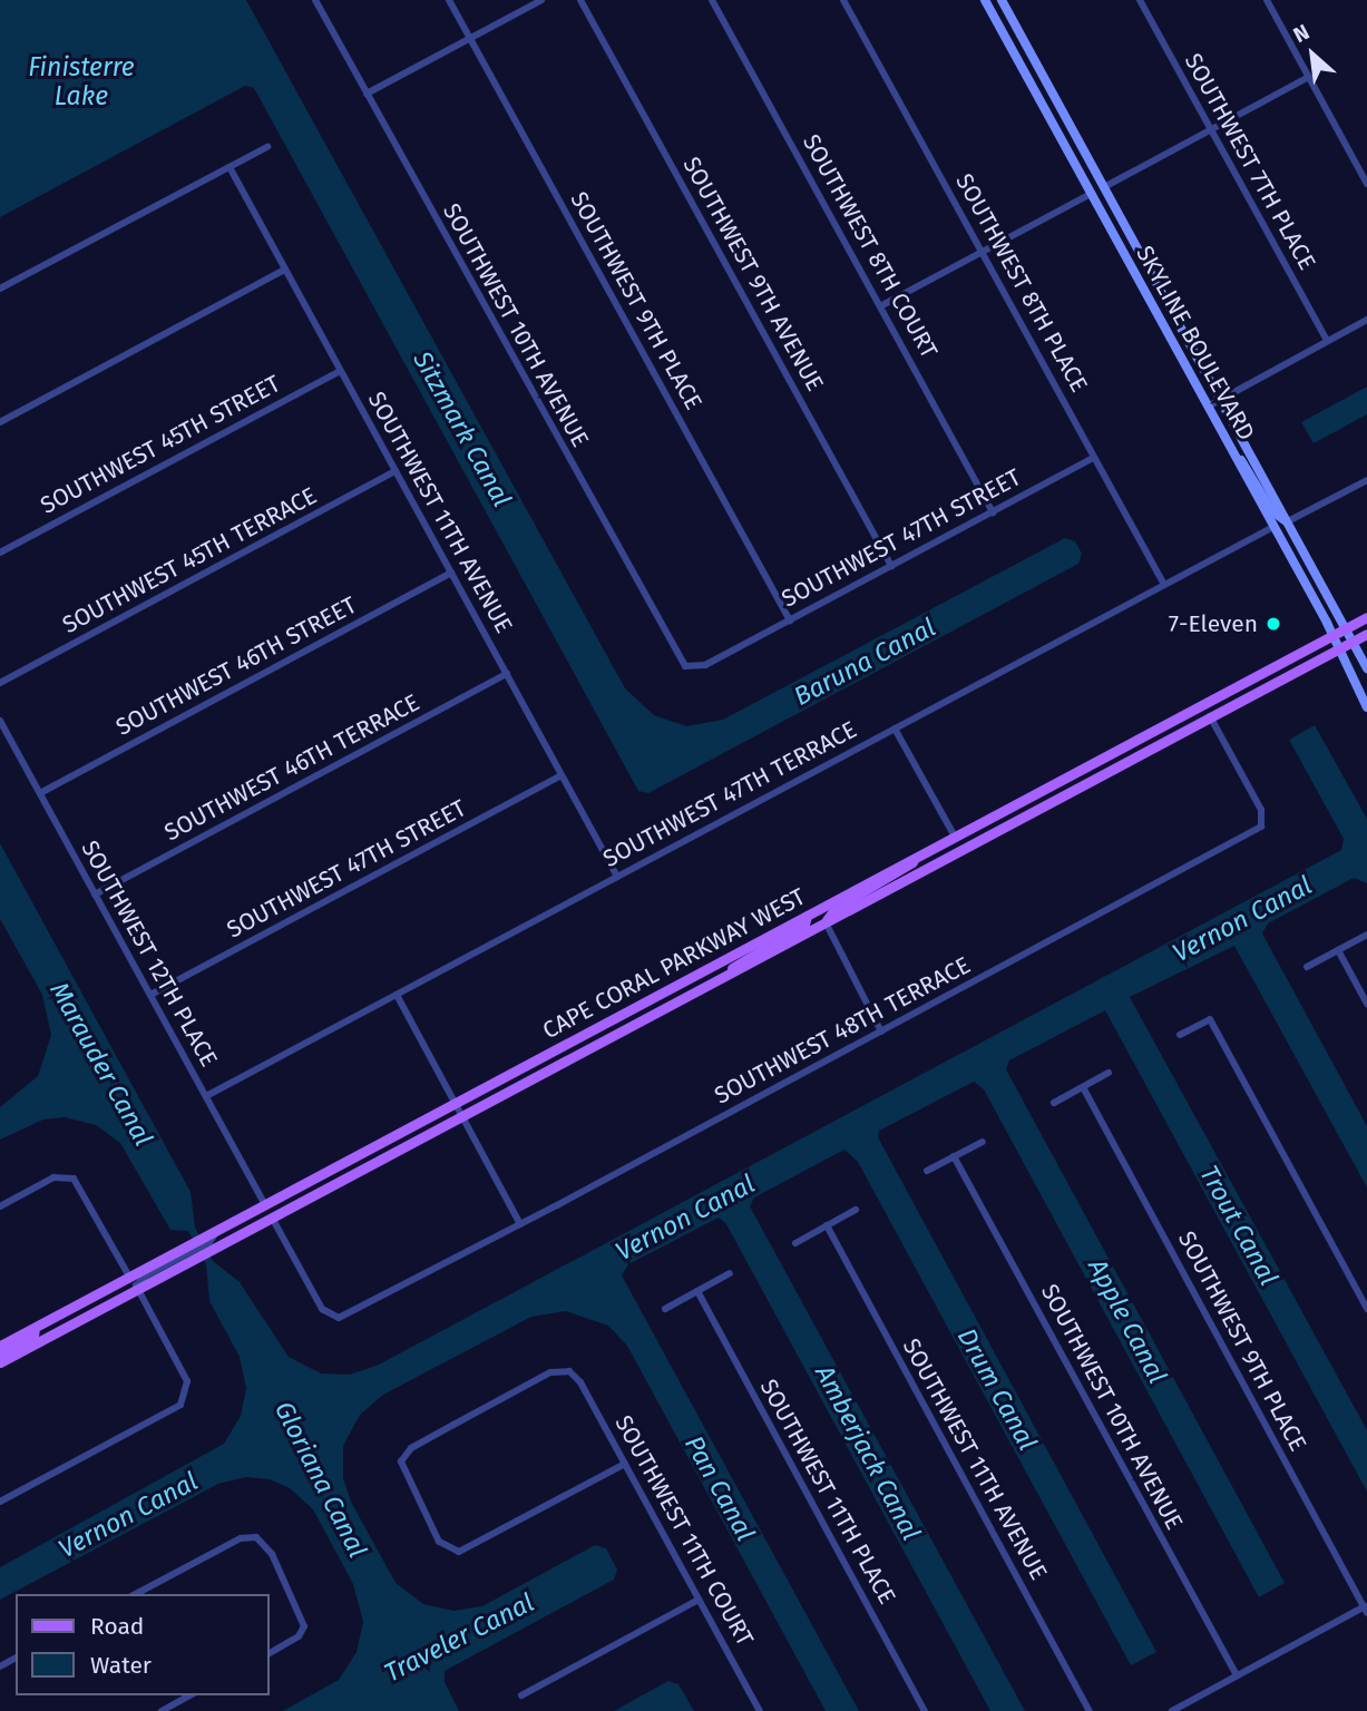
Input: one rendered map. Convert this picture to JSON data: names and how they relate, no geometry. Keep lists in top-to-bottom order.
{
  "streets": {
    "main road": ["CAPE CORAL PARKWAY WEST"],
    "street": [
      "SOUTHWEST 7TH PLACE",
      "SOUTHWEST 8TH COURT",
      "SOUTHWEST 9TH AVENUE",
      "SOUTHWEST 8TH PLACE",
      "SOUTHWEST 9TH PLACE",
      "SOUTHWEST 10TH AVENUE",
      "SKYLINE BOULEVARD",
      "SOUTHWEST 45TH STREET",
      "SOUTHWEST 11TH AVENUE",
      "SOUTHWEST 47TH STREET",
      "SOUTHWEST 45TH TERRACE",
      "SOUTHWEST 46TH STREET",
      "SOUTHWEST 46TH TERRACE",
      "SOUTHWEST 47TH TERRACE",
      "SOUTHWEST 12TH PLACE",
      "SOUTHWEST 48TH TERRACE",
      "SOUTHWEST 11TH PLACE",
      "SOUTHWEST 11TH COURT"
    ]
  },
  "crossings": [
    ["SOUTHWEST 8TH COURT", "SOUTHWEST 47TH STREET"],
    ["SOUTHWEST 9TH AVENUE", "SOUTHWEST 47TH STREET"],
    ["SOUTHWEST 8TH PLACE", "SOUTHWEST 47TH STREET"],
    ["SOUTHWEST 8TH PLACE", "SOUTHWEST 47TH TERRACE"],
    ["SOUTHWEST 9TH PLACE", "SOUTHWEST 47TH STREET"],
    ["SOUTHWEST 10TH AVENUE", "SOUTHWEST 47TH STREET"],
    ["SKYLINE BOULEVARD", "SOUTHWEST 47TH TERRACE"],
    ["SKYLINE BOULEVARD", "CAPE CORAL PARKWAY WEST"],
    ["SOUTHWEST 45TH STREET", "SOUTHWEST 11TH AVENUE"],
    ["SOUTHWEST 11TH AVENUE", "SOUTHWEST 47TH STREET"],
    ["SOUTHWEST 11TH AVENUE", "SOUTHWEST 45TH TERRACE"],
    ["SOUTHWEST 11TH AVENUE", "SOUTHWEST 46TH STREET"],
    ["SOUTHWEST 11TH AVENUE", "SOUTHWEST 46TH TERRACE"],
    ["SOUTHWEST 11TH AVENUE", "SOUTHWEST 47TH TERRACE"],
    ["SOUTHWEST 47TH STREET", "SOUTHWEST 12TH PLACE"],
    ["SOUTHWEST 46TH STREET", "SOUTHWEST 12TH PLACE"],
    ["SOUTHWEST 46TH TERRACE", "SOUTHWEST 12TH PLACE"],
    ["SOUTHWEST 47TH TERRACE", "SOUTHWEST 12TH PLACE"],
    ["SOUTHWEST 12TH PLACE", "CAPE CORAL PARKWAY WEST"],
    ["CAPE CORAL PARKWAY WEST", "SOUTHWEST 48TH TERRACE"]
  ],
  "water": [
    "Finisterre Lake",
    "Sitzmark Canal",
    "Baruna Canal",
    "Vernon Canal",
    "Marauder Canal",
    "Trout Canal",
    "Apple Canal",
    "Drum Canal",
    "Amberjack Canal",
    "Gloriana Canal",
    "Pan Canal",
    "Traveler Canal"
  ],
  "places": ["7-Eleven"],
  "legend": ["Road", "Water"],
  "north": "top left"
}
